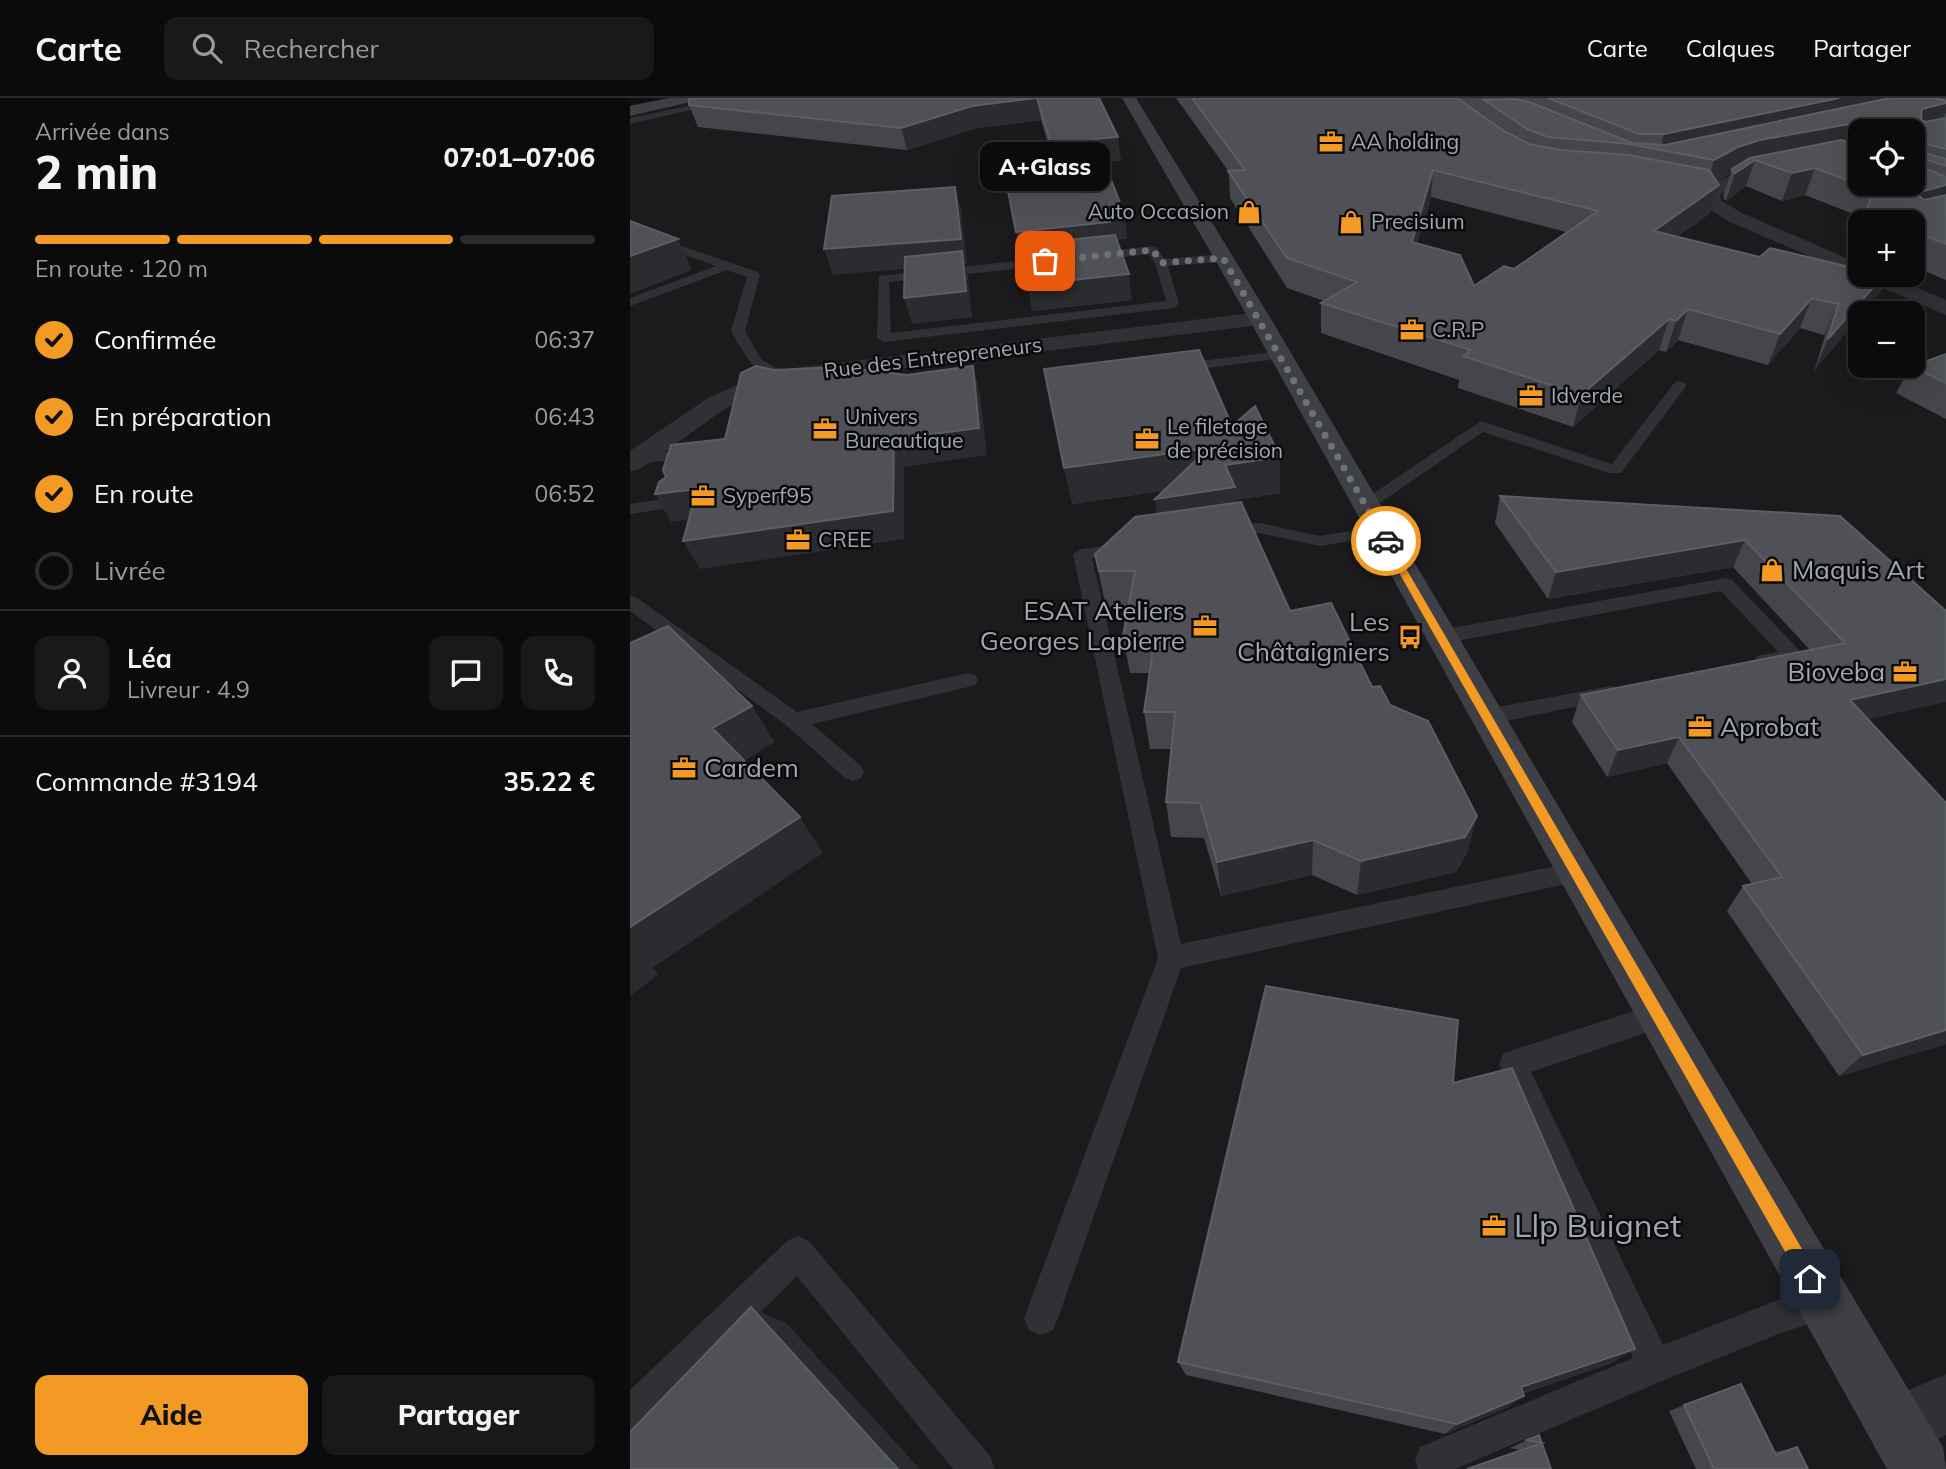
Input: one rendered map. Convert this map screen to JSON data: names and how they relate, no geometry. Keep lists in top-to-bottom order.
{
  "streets": {
    "street": ["Rue des Entrepreneurs"]
  },
  "places": {
    "office": [
      "AA holding",
      "C.R.P",
      "Idverde",
      "Univers Bureautique",
      "Le filetage de précision",
      "Syperf95",
      "CREE",
      "ESAT Ateliers Georges Lapierre",
      "Bioveba",
      "Aprobat",
      "Cardem",
      "Llp Buignet"
    ],
    "shop": ["Auto Occasion", "Precisium", "Maquis Art"],
    "other": ["A+Glass"],
    "bus stop": ["Les Châtaigniers"]
  },
  "page": {
    "header": "Carte",
    "search": "Rechercher",
    "nav": ["Carte", "Calques", "Partager"],
    "heading": ["2 min", "Arrivée dans", "07:01–07:06"],
    "panel": [
      "Léa",
      "Livreur · 4.9",
      "Commande #3194",
      "35.22 €"
    ],
    "map_buttons": ["+", "−"],
    "bubble": "A+Glass",
    "bar": "En route · 120 m",
    "list": [
      ["Confirmée", "06:37"],
      ["En préparation", "06:43"],
      ["En route", "06:52"],
      "Livrée"
    ],
    "buttons": ["Aide", "Partager"]
  }
}
